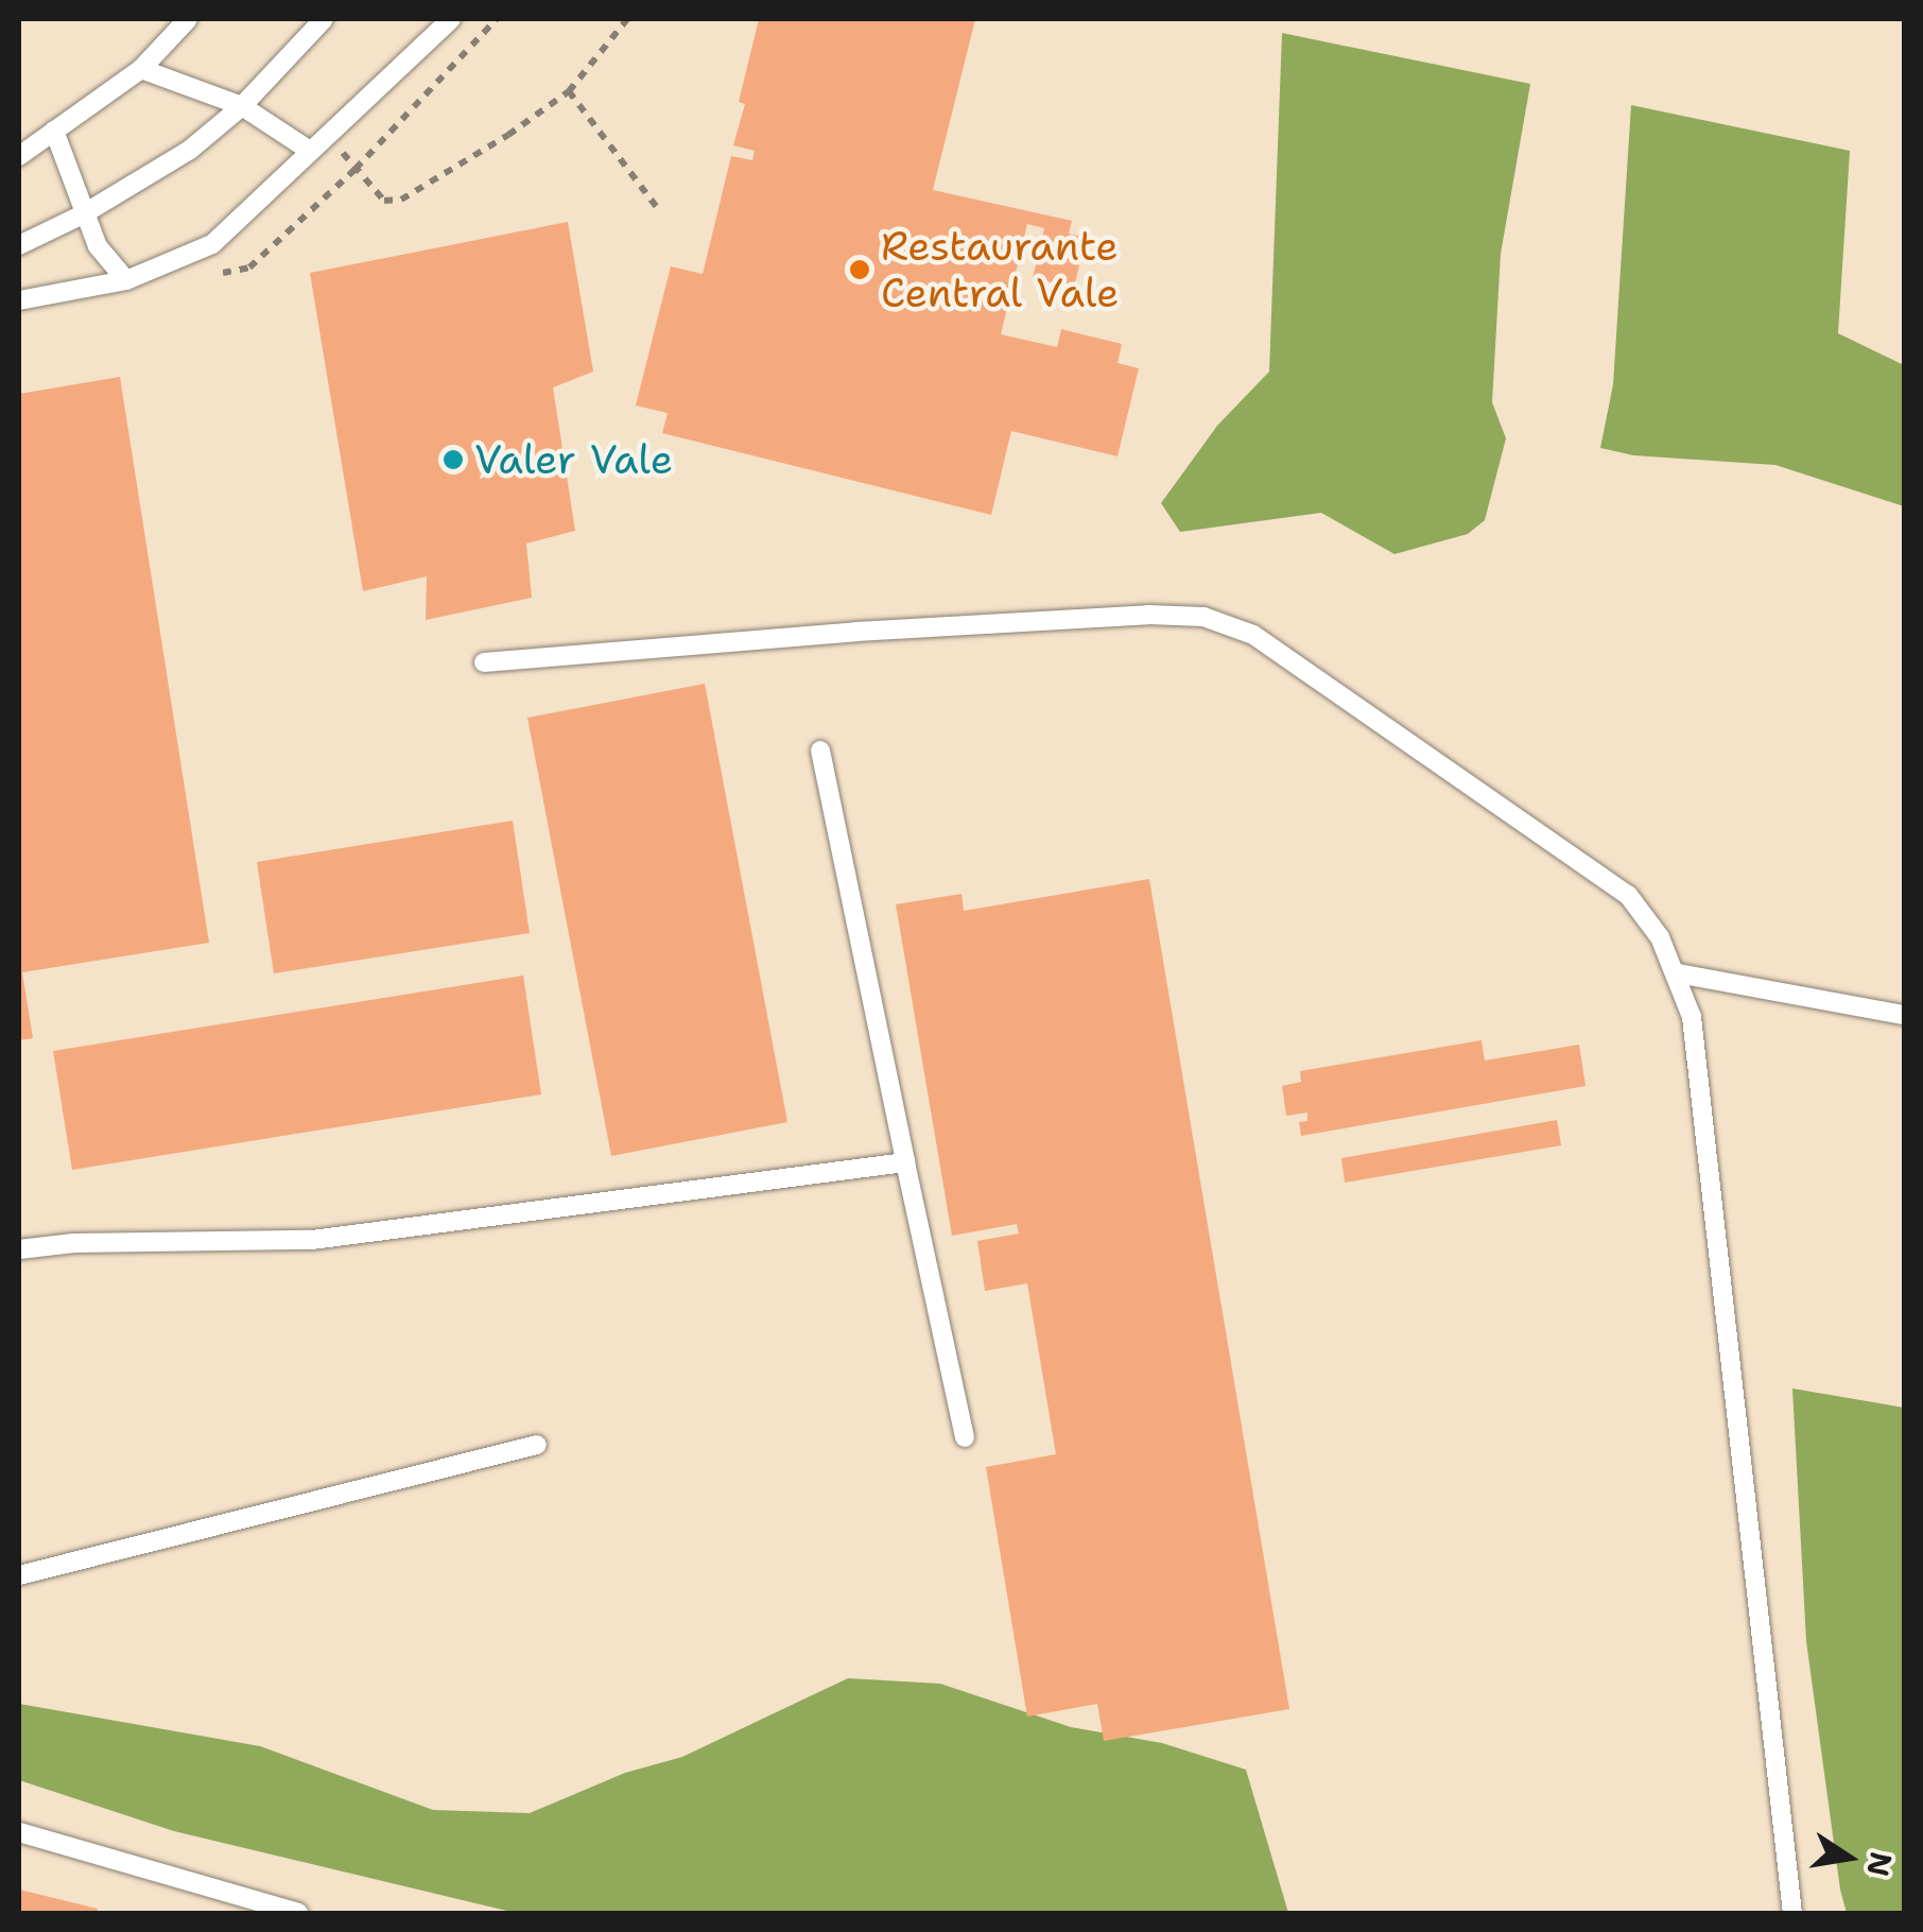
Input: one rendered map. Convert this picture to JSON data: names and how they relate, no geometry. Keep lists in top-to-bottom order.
{
  "places": ["Restaurante Central Vale", "Valer Vale"],
  "north": "right"
}
